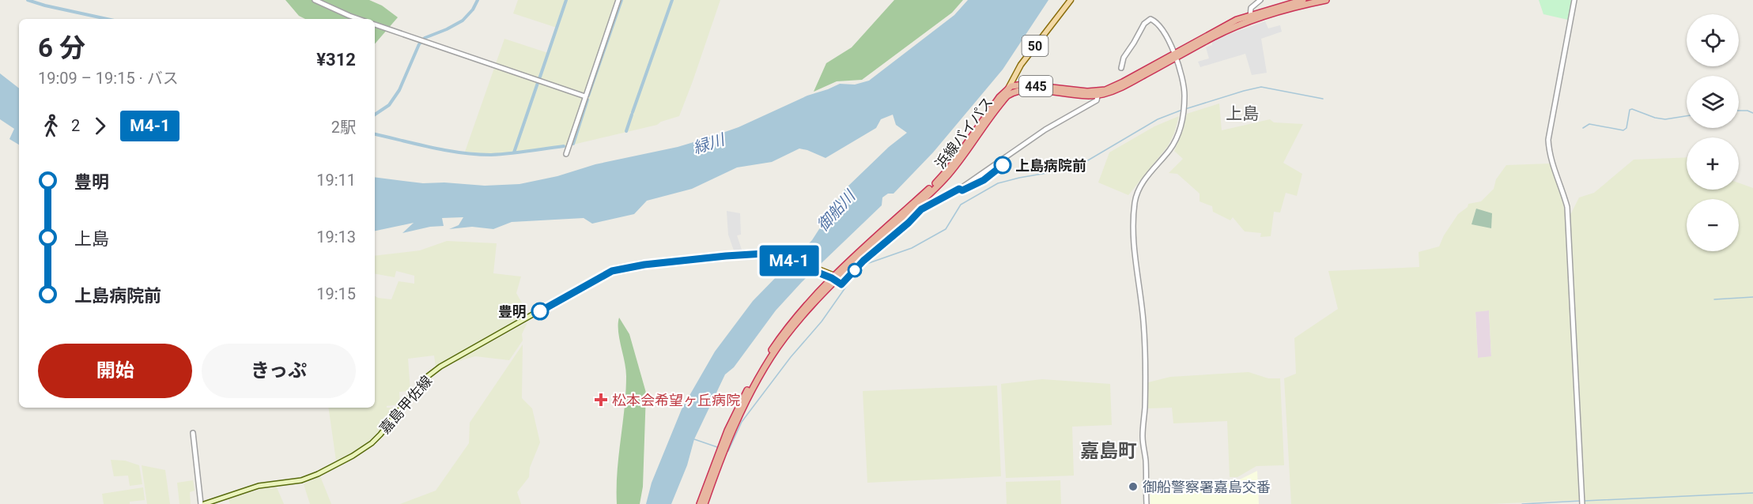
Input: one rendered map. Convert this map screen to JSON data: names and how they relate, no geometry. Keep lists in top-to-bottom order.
{
  "streets": {
    "highway": ["445", "浜線バイパス"],
    "main road": ["50", "嘉島甲佐線"]
  },
  "crossings": [
    ["50", "浜線バイパス"],
    ["445", "浜線バイパス"]
  ],
  "districts": ["上島", "嘉島町"],
  "water": ["緑川", "御船川"],
  "places": {
    "other": ["上島病院前", "豊明", "御船警察署嘉島交番"],
    "health": ["松本会希望ヶ丘病院"]
  },
  "lines": ["bus line M4-1"],
  "page": {
    "on_map": "M4-1",
    "map_buttons": ["+", "−"],
    "heading": ["6 分", "19:09 – 19:15 · バス", "¥312"],
    "legs": ["2", "M4-1", "2駅"],
    "list": [
      {
        "name": "豊明",
        "value": "19:11"
      },
      {
        "name": "上島",
        "value": "19:13"
      },
      {
        "name": "上島病院前",
        "value": "19:15"
      }
    ],
    "buttons": ["開始", "きっぷ"]
  }
}
